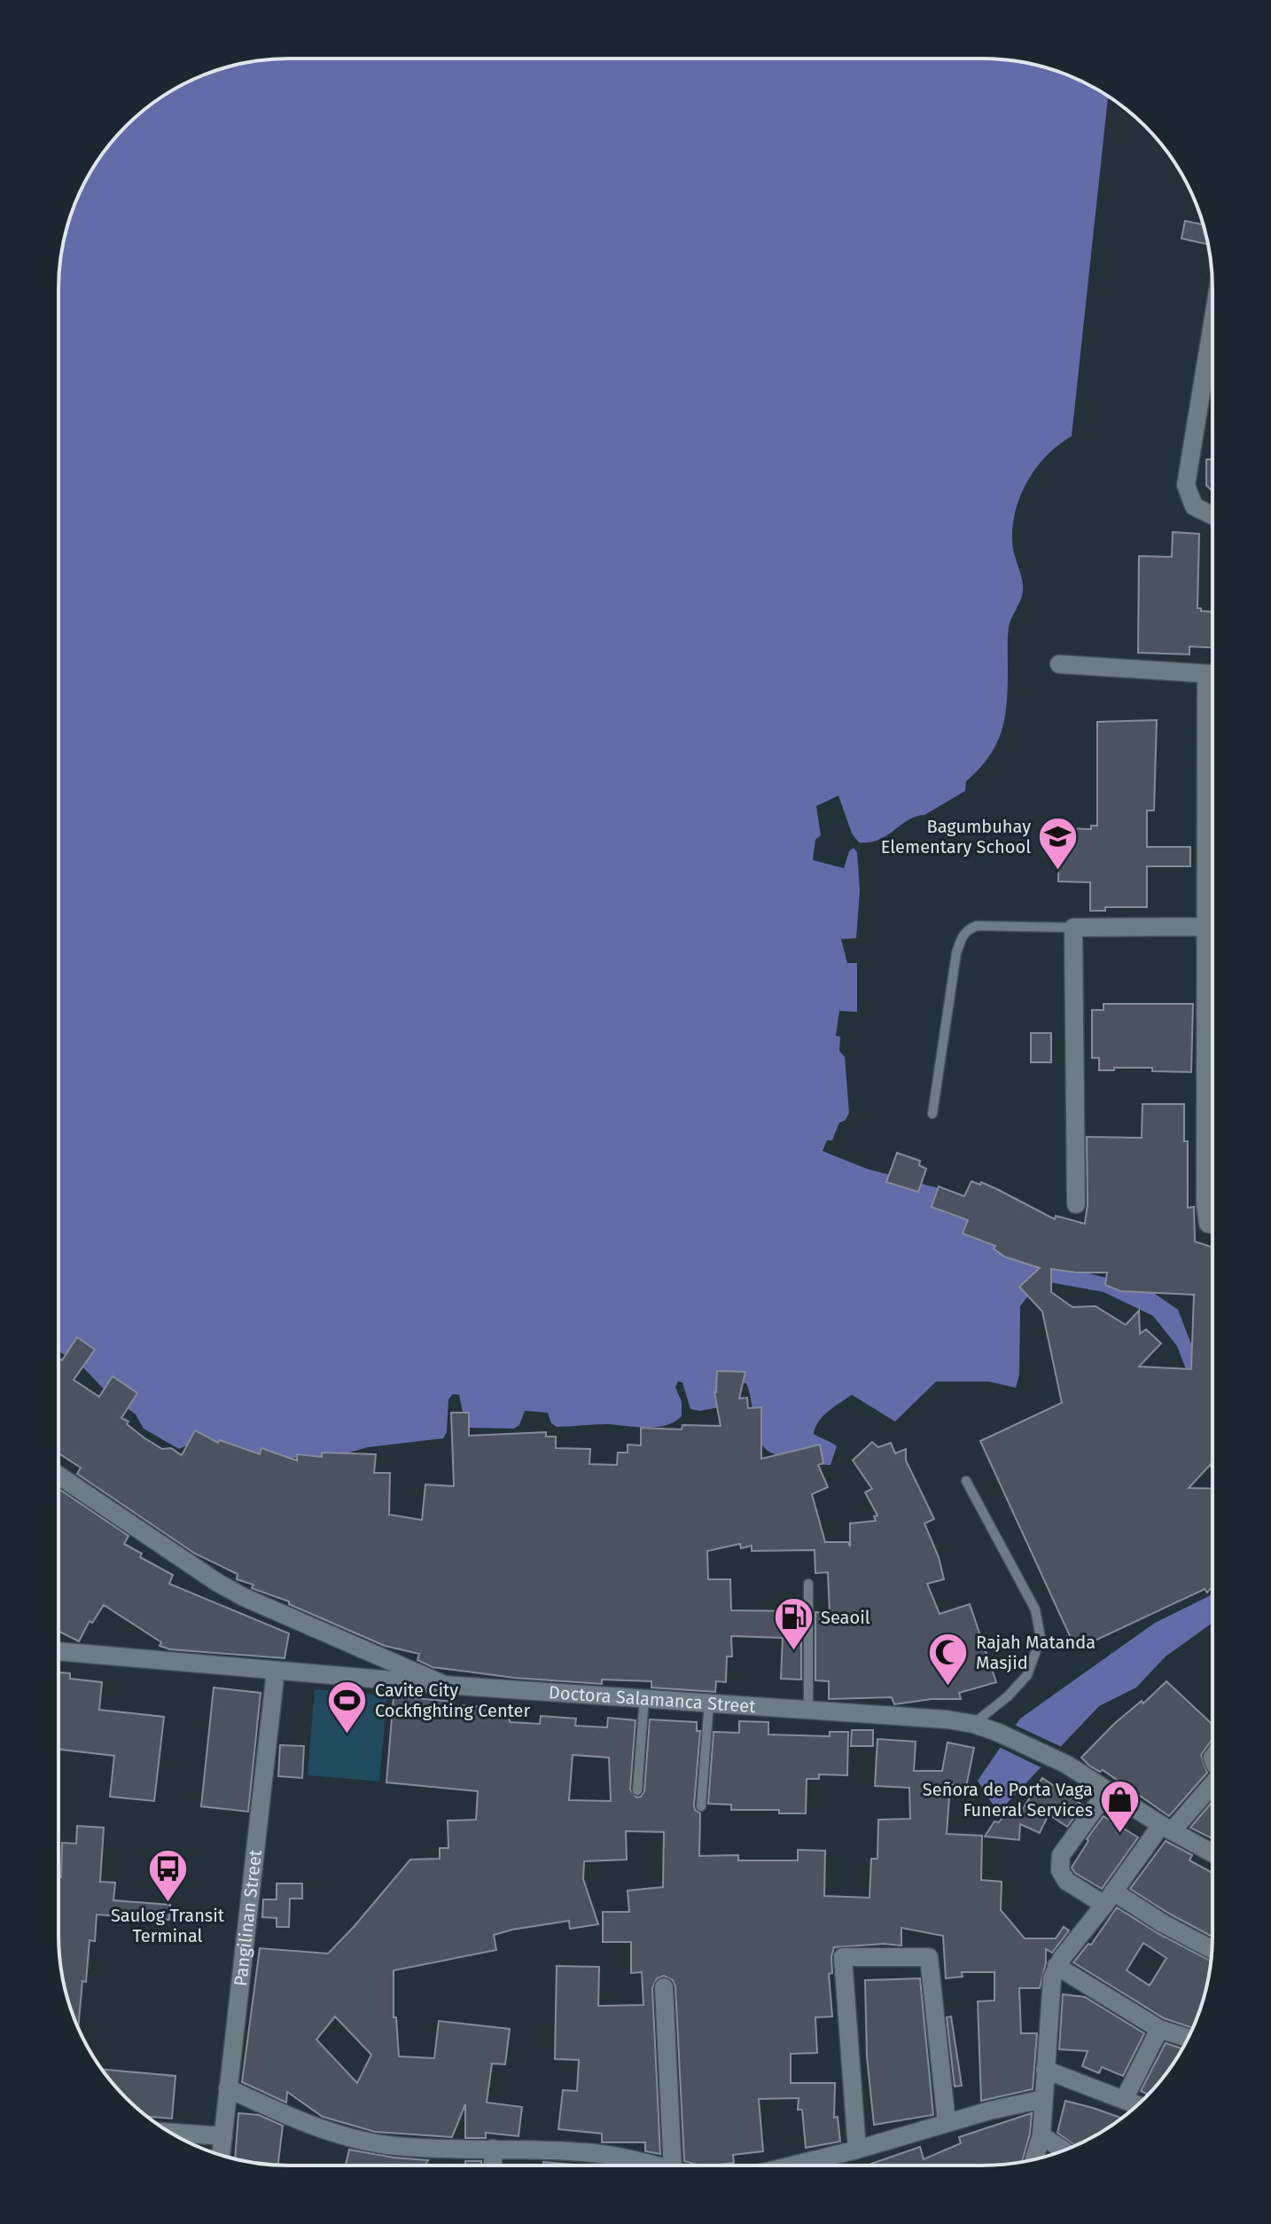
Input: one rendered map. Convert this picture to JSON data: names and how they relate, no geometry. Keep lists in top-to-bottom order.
{
  "streets": {
    "street": ["Doctora Salamanca Street", "Pangilinan Street"]
  },
  "crossings": [
    ["Doctora Salamanca Street", "Pangilinan Street"]
  ],
  "places": {
    "school or university": ["Bagumbuhay Elementary School"],
    "fuel station": ["Seaoil"],
    "mosque": ["Rajah Matanda Masjid"],
    "sports": ["Cavite City Cockfighting Center"],
    "shop": ["Señora de Porta Vaga Funeral Services"],
    "bus stop": ["Saulog Transit Terminal"]
  }
}
